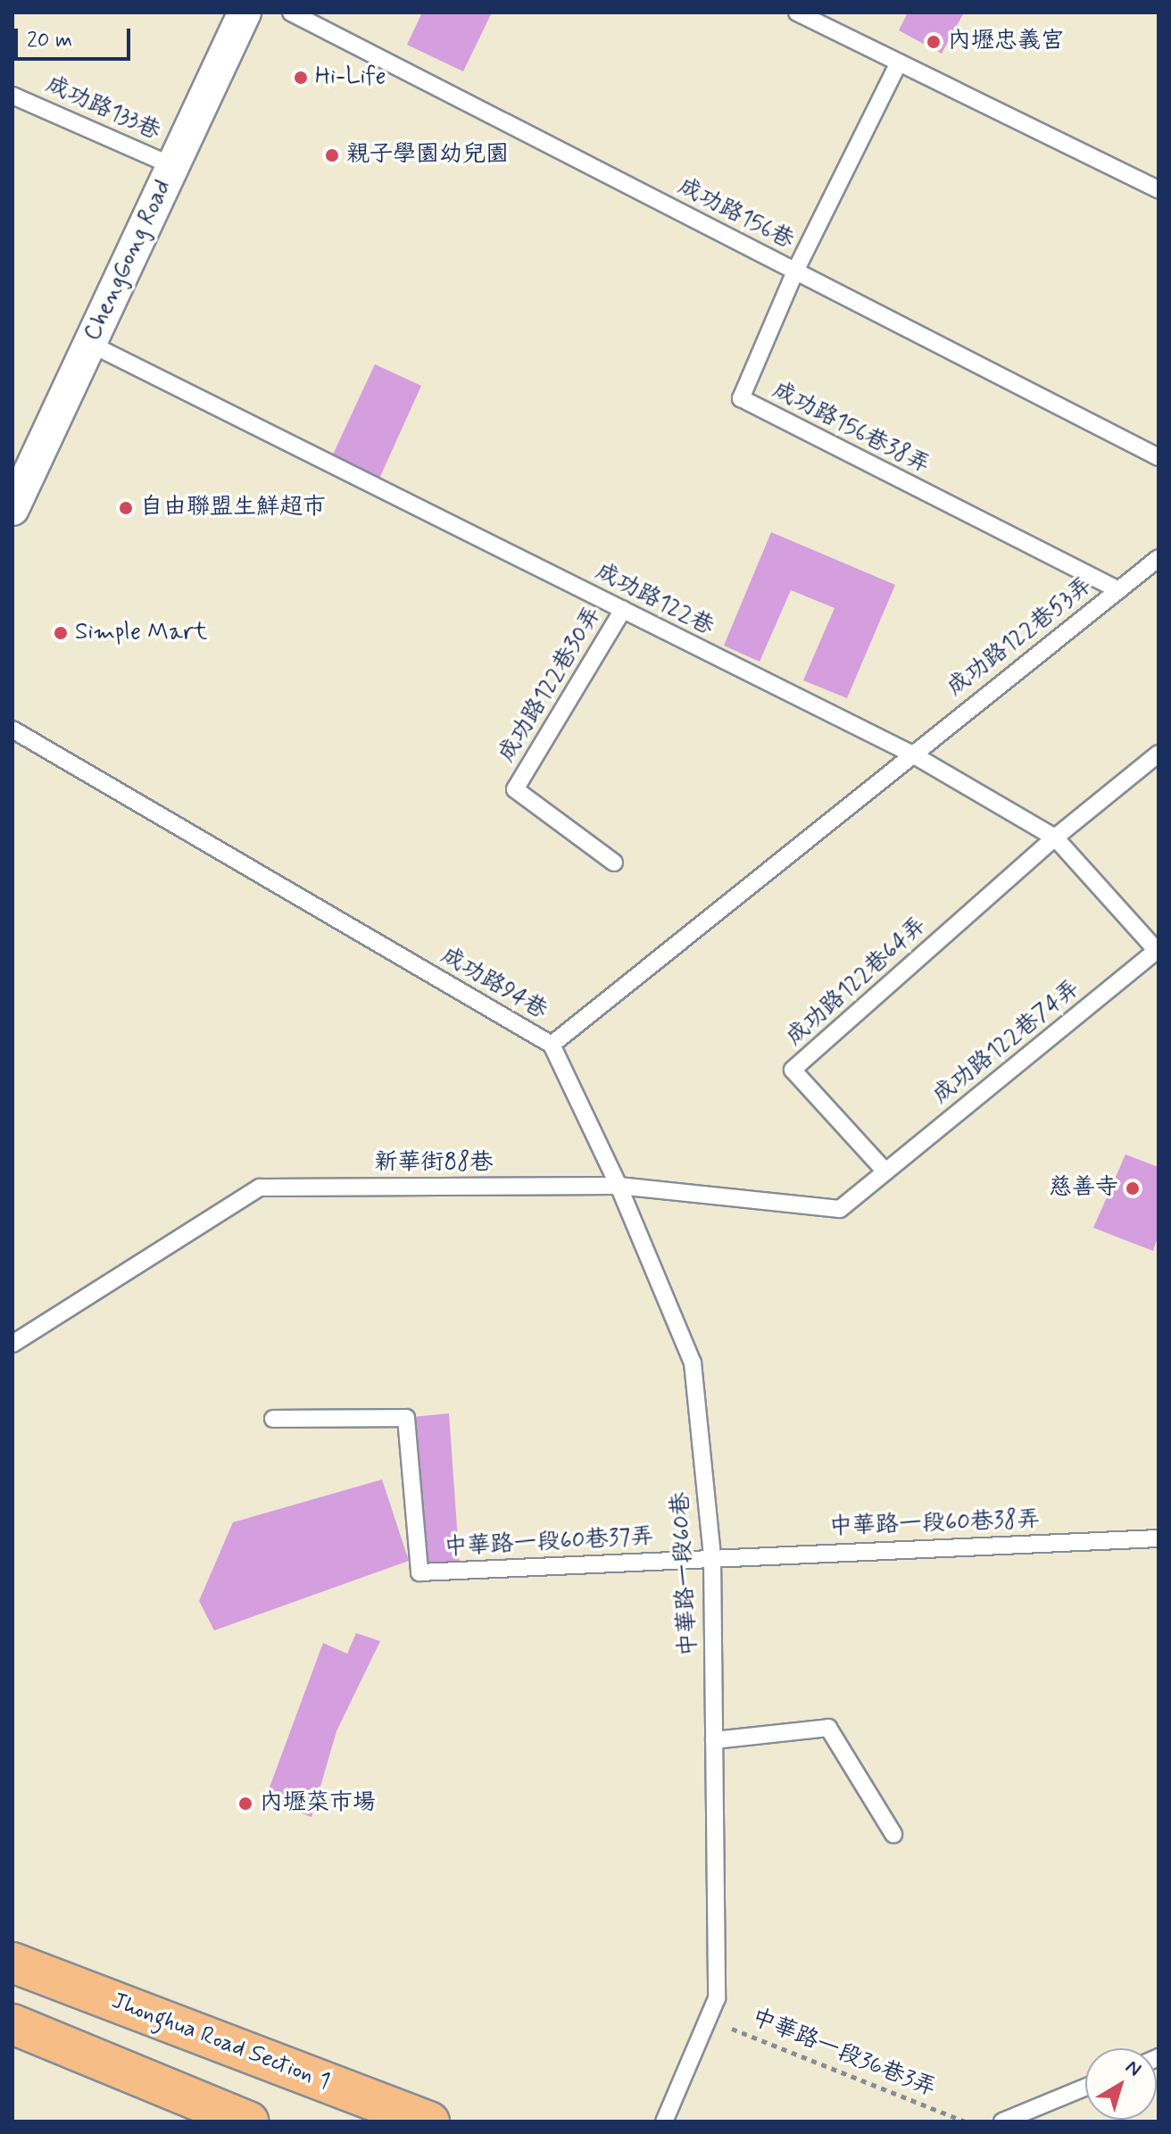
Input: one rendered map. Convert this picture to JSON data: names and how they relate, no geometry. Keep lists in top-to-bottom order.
{
  "streets": {
    "main road": ["Jhonghua Road Section 1"],
    "street": ["ChengGong Road"],
    "lane": [
      "成功路133巷",
      "成功路156巷",
      "成功路156巷38弄",
      "成功路122巷",
      "成功路122巷53弄",
      "成功路122巷30弄",
      "成功路122巷64弄",
      "成功路94巷",
      "成功路122巷74弄",
      "新華街88巷",
      "中華路一段60巷38弄",
      "中華路一段60巷37弄",
      "中華路一段60巷"
    ],
    "path": ["中華路一段36巷3弄"]
  },
  "crossings": [
    ["成功路133巷", "ChengGong Road"],
    ["成功路156巷", "成功路156巷38弄"],
    ["ChengGong Road", "成功路122巷"],
    ["成功路156巷38弄", "成功路122巷53弄"],
    ["成功路122巷", "成功路122巷53弄"],
    ["成功路122巷", "成功路122巷30弄"],
    ["成功路122巷", "成功路122巷64弄"],
    ["成功路122巷", "成功路94巷"],
    ["成功路122巷", "成功路122巷74弄"],
    ["成功路122巷53弄", "成功路94巷"],
    ["成功路122巷64弄", "成功路122巷74弄"],
    ["成功路122巷64弄", "新華街88巷"],
    ["成功路94巷", "中華路一段60巷"],
    ["成功路122巷74弄", "新華街88巷"],
    ["新華街88巷", "中華路一段60巷"],
    ["中華路一段60巷38弄", "中華路一段60巷37弄"],
    ["中華路一段60巷38弄", "中華路一段60巷"],
    ["中華路一段60巷37弄", "中華路一段60巷"],
    ["中華路一段60巷", "中華路一段36巷3弄"]
  ],
  "places": [
    "內壢忠義宮",
    "Hi-Life",
    "親子學園幼兒園",
    "自由聯盟生鮮超市",
    "Simple Mart",
    "慈善寺",
    "內壢菜市場"
  ],
  "scale_bar": "20 m",
  "north": "top right"
}
